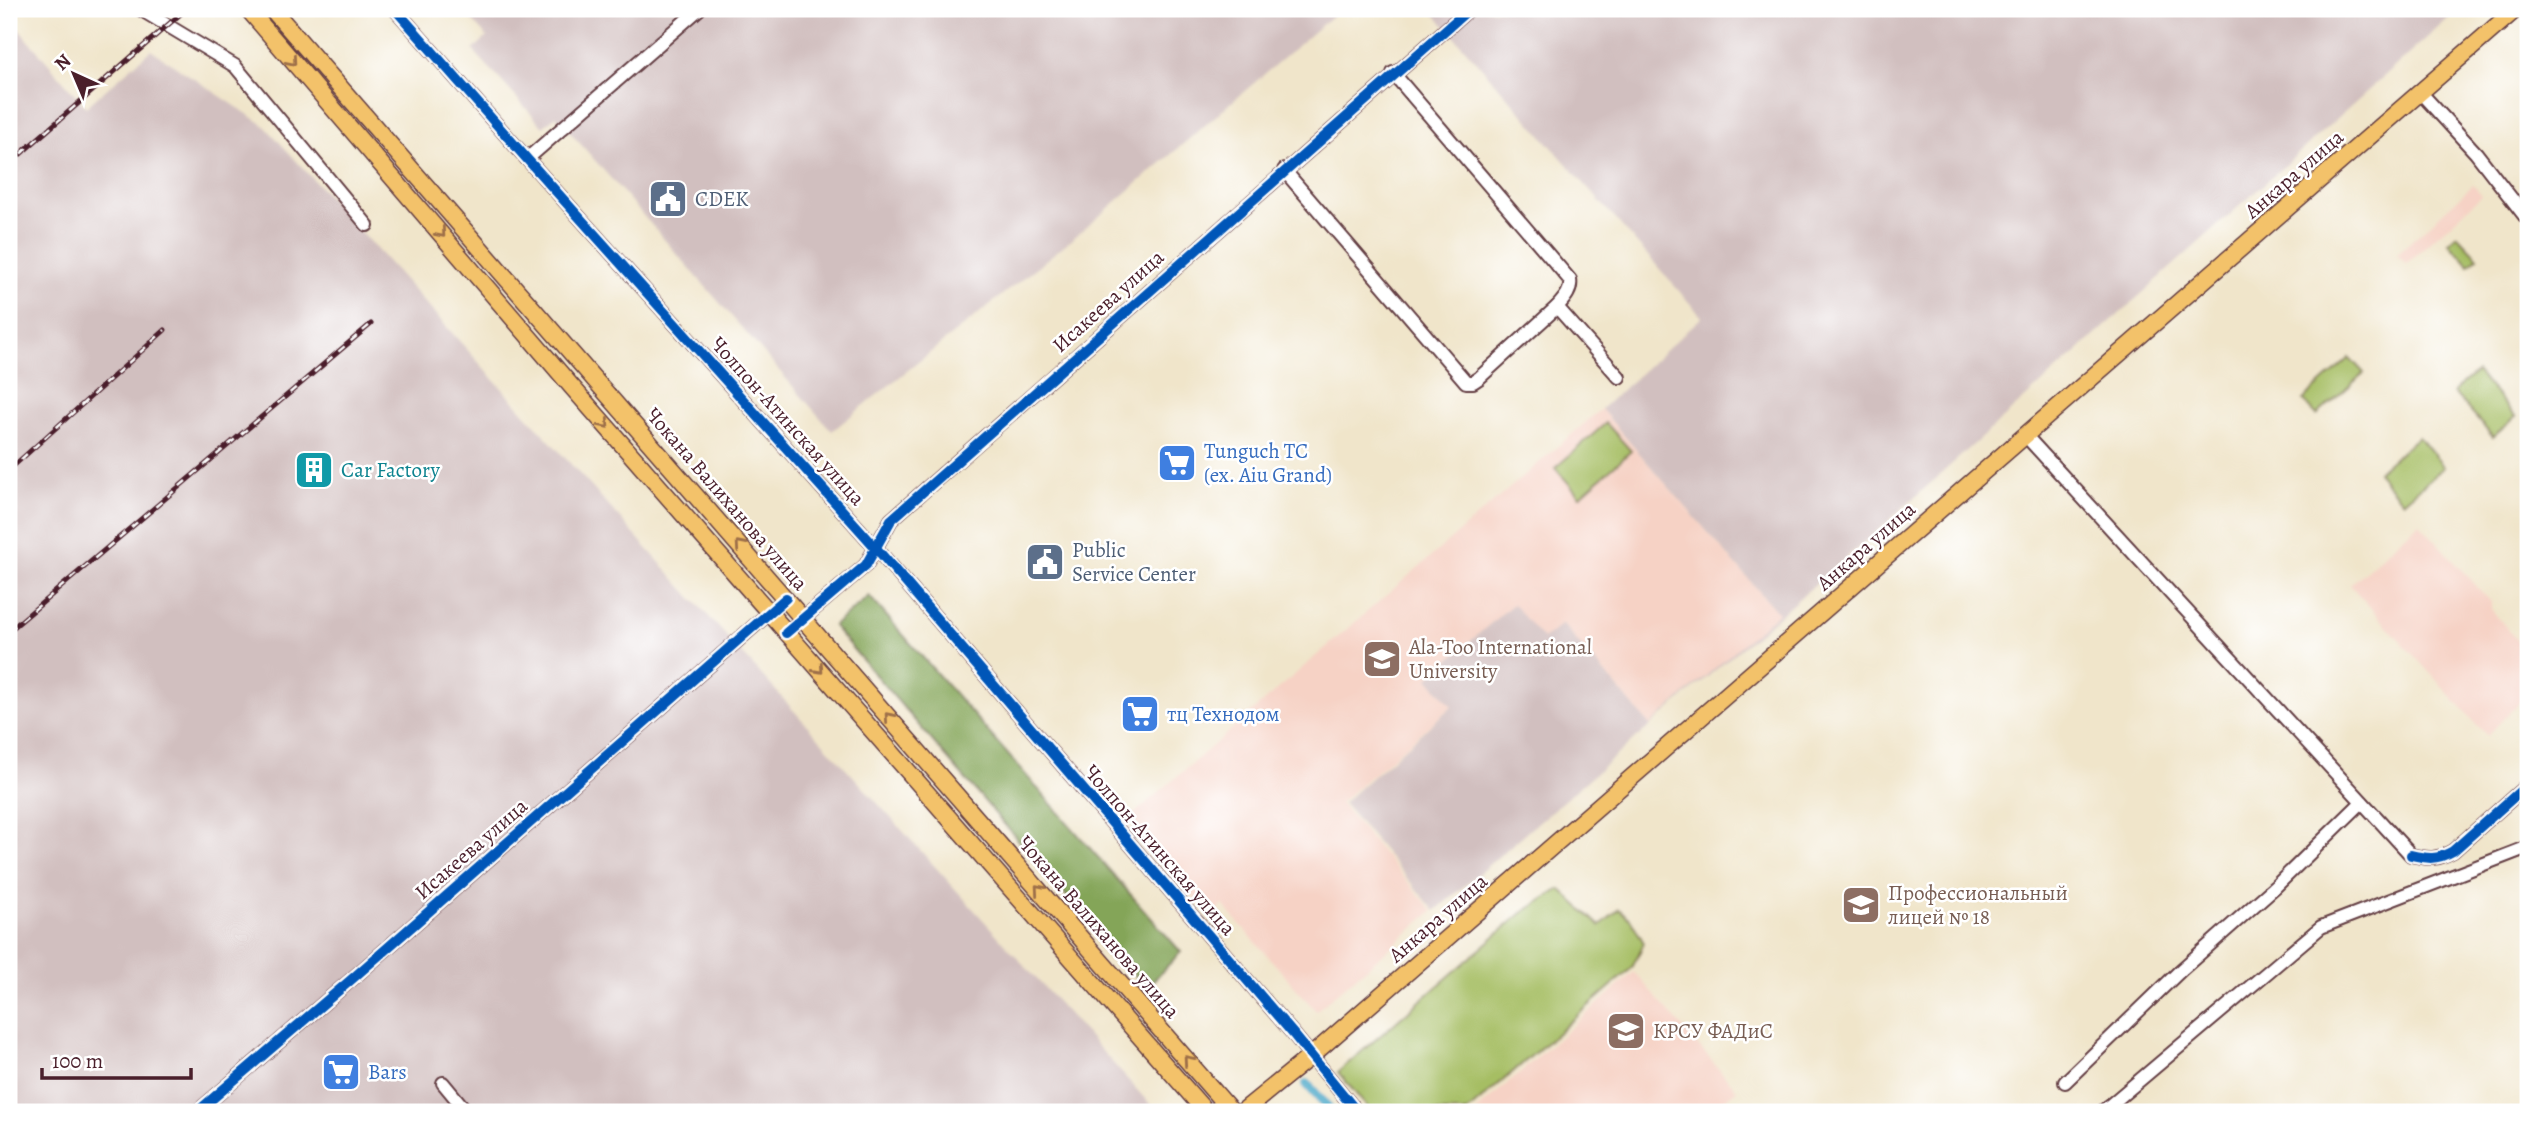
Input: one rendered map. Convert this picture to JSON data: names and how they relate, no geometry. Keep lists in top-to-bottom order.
{
  "streets": {
    "main road": ["Анкара улица", "Чокана Валиханова улица"],
    "street": ["Исакеева улица", "Чолпон-Атинская улица"]
  },
  "crossings": [
    ["Анкара улица", "Чолпон-Атинская улица"],
    ["Исакеева улица", "Чолпон-Атинская улица"],
    ["Исакеева улица", "Чокана Валиханова улица"]
  ],
  "places": {
    "public building": ["CDEK", "Public Service Center"],
    "supermarket": ["Tunguch TC (ex. Aiu Grand)", "тц Технодом", "Bars"],
    "building": ["Car Factory"],
    "school or university": ["Ala-Too International University", "Профессиональный лицей № 18", "КРСУ ФАДиС"]
  },
  "scale_bar": "100 m",
  "north": "top left"
}
